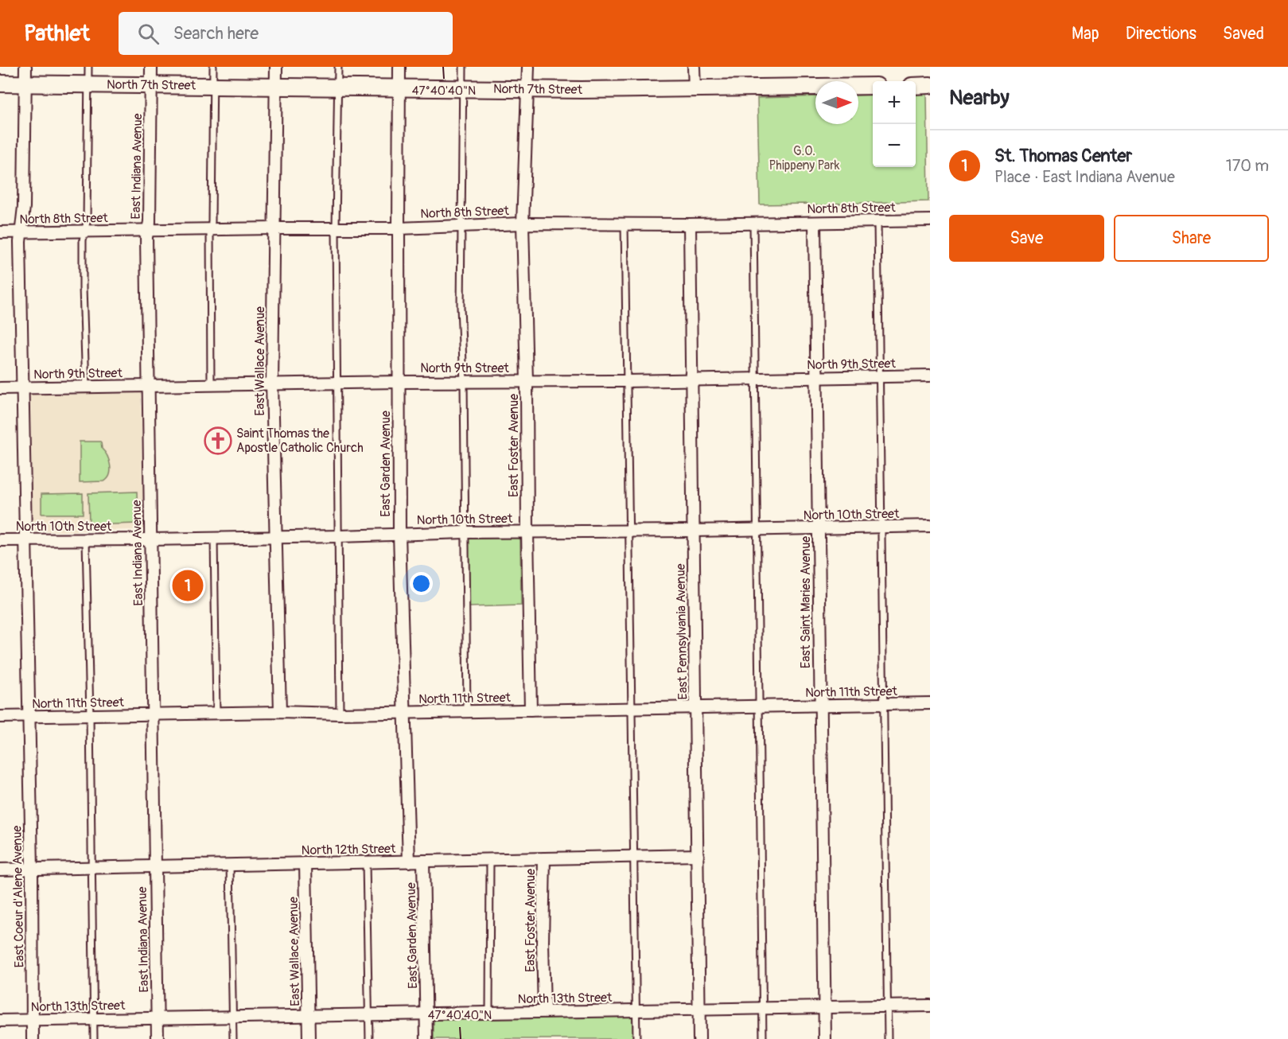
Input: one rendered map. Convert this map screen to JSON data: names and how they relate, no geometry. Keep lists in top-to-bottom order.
{
  "streets": {
    "street": [
      "North 7th Street",
      "East Indiana Avenue",
      "North 8th Street",
      "East Wallace Avenue",
      "North 9th Street",
      "East Foster Avenue",
      "East Garden Avenue",
      "North 10th Street",
      "East Saint Maries Avenue",
      "East Pennsylvania Avenue",
      "North 11th Street",
      "North 12th Street",
      "East Coeur d'Alene Avenue",
      "North 13th Street"
    ]
  },
  "crossings": [
    ["North 7th Street", "East Indiana Avenue"],
    ["North 7th Street", "East Wallace Avenue"],
    ["North 7th Street", "East Foster Avenue"],
    ["North 7th Street", "East Garden Avenue"],
    ["North 7th Street", "East Coeur d'Alene Avenue"],
    ["East Indiana Avenue", "North 8th Street"],
    ["East Indiana Avenue", "North 9th Street"],
    ["East Indiana Avenue", "North 10th Street"],
    ["East Indiana Avenue", "North 11th Street"],
    ["East Indiana Avenue", "North 12th Street"],
    ["East Indiana Avenue", "North 13th Street"],
    ["North 8th Street", "East Wallace Avenue"],
    ["North 8th Street", "East Foster Avenue"],
    ["North 8th Street", "East Garden Avenue"],
    ["North 8th Street", "East Saint Maries Avenue"],
    ["North 8th Street", "East Pennsylvania Avenue"],
    ["North 8th Street", "East Coeur d'Alene Avenue"],
    ["East Wallace Avenue", "North 9th Street"],
    ["East Wallace Avenue", "North 10th Street"],
    ["East Wallace Avenue", "North 11th Street"],
    ["East Wallace Avenue", "North 12th Street"],
    ["East Wallace Avenue", "North 13th Street"],
    ["North 9th Street", "East Foster Avenue"],
    ["North 9th Street", "East Garden Avenue"],
    ["North 9th Street", "East Saint Maries Avenue"],
    ["North 9th Street", "East Pennsylvania Avenue"],
    ["North 9th Street", "East Coeur d'Alene Avenue"],
    ["East Foster Avenue", "North 10th Street"],
    ["East Foster Avenue", "North 11th Street"],
    ["East Foster Avenue", "North 12th Street"],
    ["East Foster Avenue", "North 13th Street"],
    ["East Garden Avenue", "North 10th Street"],
    ["East Garden Avenue", "North 11th Street"],
    ["East Garden Avenue", "North 12th Street"],
    ["East Garden Avenue", "North 13th Street"],
    ["North 10th Street", "East Saint Maries Avenue"],
    ["North 10th Street", "East Pennsylvania Avenue"],
    ["North 10th Street", "East Coeur d'Alene Avenue"],
    ["East Saint Maries Avenue", "North 11th Street"],
    ["East Saint Maries Avenue", "North 13th Street"],
    ["East Pennsylvania Avenue", "North 11th Street"],
    ["East Pennsylvania Avenue", "North 12th Street"],
    ["East Pennsylvania Avenue", "North 13th Street"],
    ["North 11th Street", "East Coeur d'Alene Avenue"],
    ["North 12th Street", "East Coeur d'Alene Avenue"],
    ["East Coeur d'Alene Avenue", "North 13th Street"]
  ],
  "parks": ["G.O. Phippeny Park"],
  "places": {
    "church": ["Saint Thomas the Apostle Catholic Church"]
  },
  "north": "right",
  "page": {
    "header": "Pathlet",
    "search": "Search here",
    "nav": ["Map", "Directions", "Saved"],
    "heading": "Nearby",
    "map_buttons": ["+", "−"],
    "list": [
      {
        "mark": "1",
        "name": "St. Thomas Center",
        "note": "Place · East Indiana Avenue",
        "value": "170 m"
      }
    ],
    "buttons": ["Save", "Share"],
    "pins": "1"
  },
  "coordinates": ["47°40'40\"N"]
}
